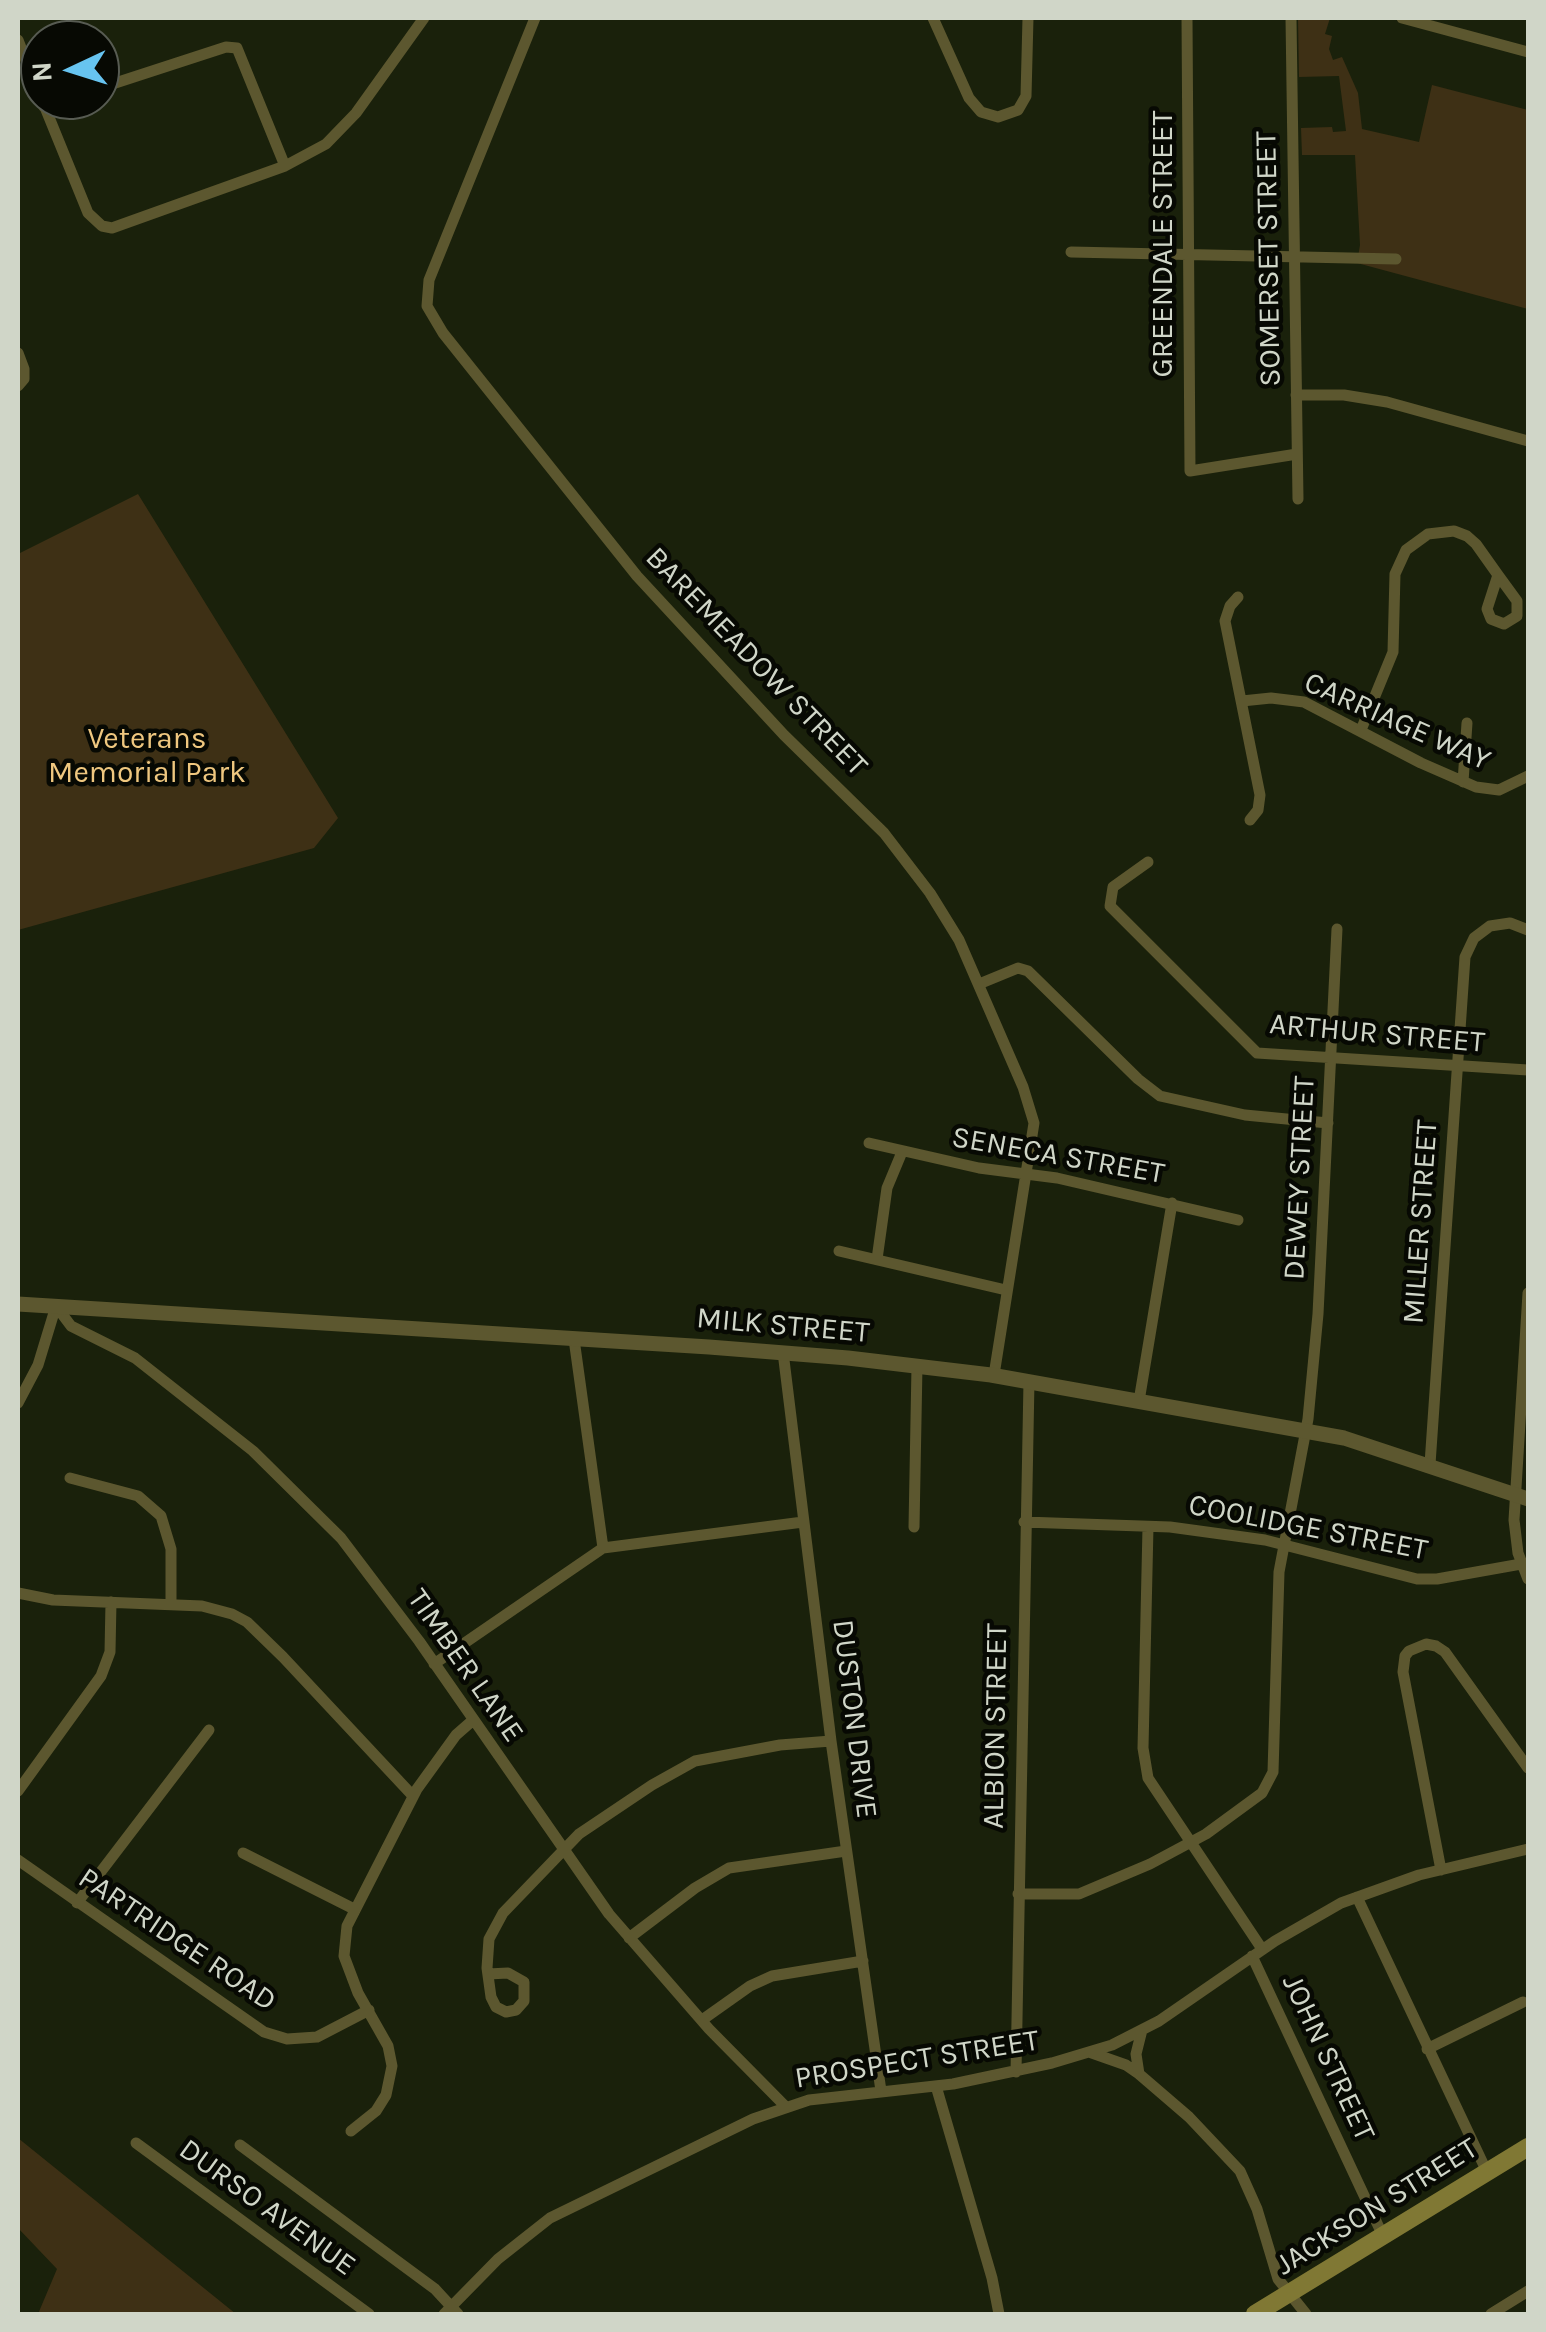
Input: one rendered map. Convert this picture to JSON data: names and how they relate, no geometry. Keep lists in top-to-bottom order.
{
  "streets": {
    "main road": ["JACKSON STREET"],
    "street": [
      "GREENDALE STREET",
      "SOMERSET STREET",
      "BAREMEADOW STREET",
      "CARRIAGE WAY",
      "ARTHUR STREET",
      "SENECA STREET",
      "DEWEY STREET",
      "MILLER STREET",
      "MILK STREET",
      "COOLIDGE STREET",
      "TIMBER LANE",
      "DUSTON DRIVE",
      "ALBION STREET",
      "PARTRIDGE ROAD",
      "JOHN STREET",
      "PROSPECT STREET",
      "DURSO AVENUE"
    ]
  },
  "crossings": [
    ["GREENDALE STREET", "SOMERSET STREET"],
    ["BAREMEADOW STREET", "SENECA STREET"],
    ["BAREMEADOW STREET", "MILK STREET"],
    ["ARTHUR STREET", "DEWEY STREET"],
    ["ARTHUR STREET", "MILLER STREET"],
    ["DEWEY STREET", "MILK STREET"],
    ["DEWEY STREET", "COOLIDGE STREET"],
    ["DEWEY STREET", "ALBION STREET"],
    ["DEWEY STREET", "JOHN STREET"],
    ["MILLER STREET", "MILK STREET"],
    ["MILK STREET", "TIMBER LANE"],
    ["MILK STREET", "DUSTON DRIVE"],
    ["MILK STREET", "ALBION STREET"],
    ["COOLIDGE STREET", "ALBION STREET"],
    ["COOLIDGE STREET", "JOHN STREET"],
    ["TIMBER LANE", "PROSPECT STREET"],
    ["DUSTON DRIVE", "PROSPECT STREET"],
    ["ALBION STREET", "PROSPECT STREET"],
    ["JOHN STREET", "PROSPECT STREET"],
    ["JOHN STREET", "JACKSON STREET"]
  ],
  "parks": ["Veterans Memorial Park"],
  "north": "left"
}
